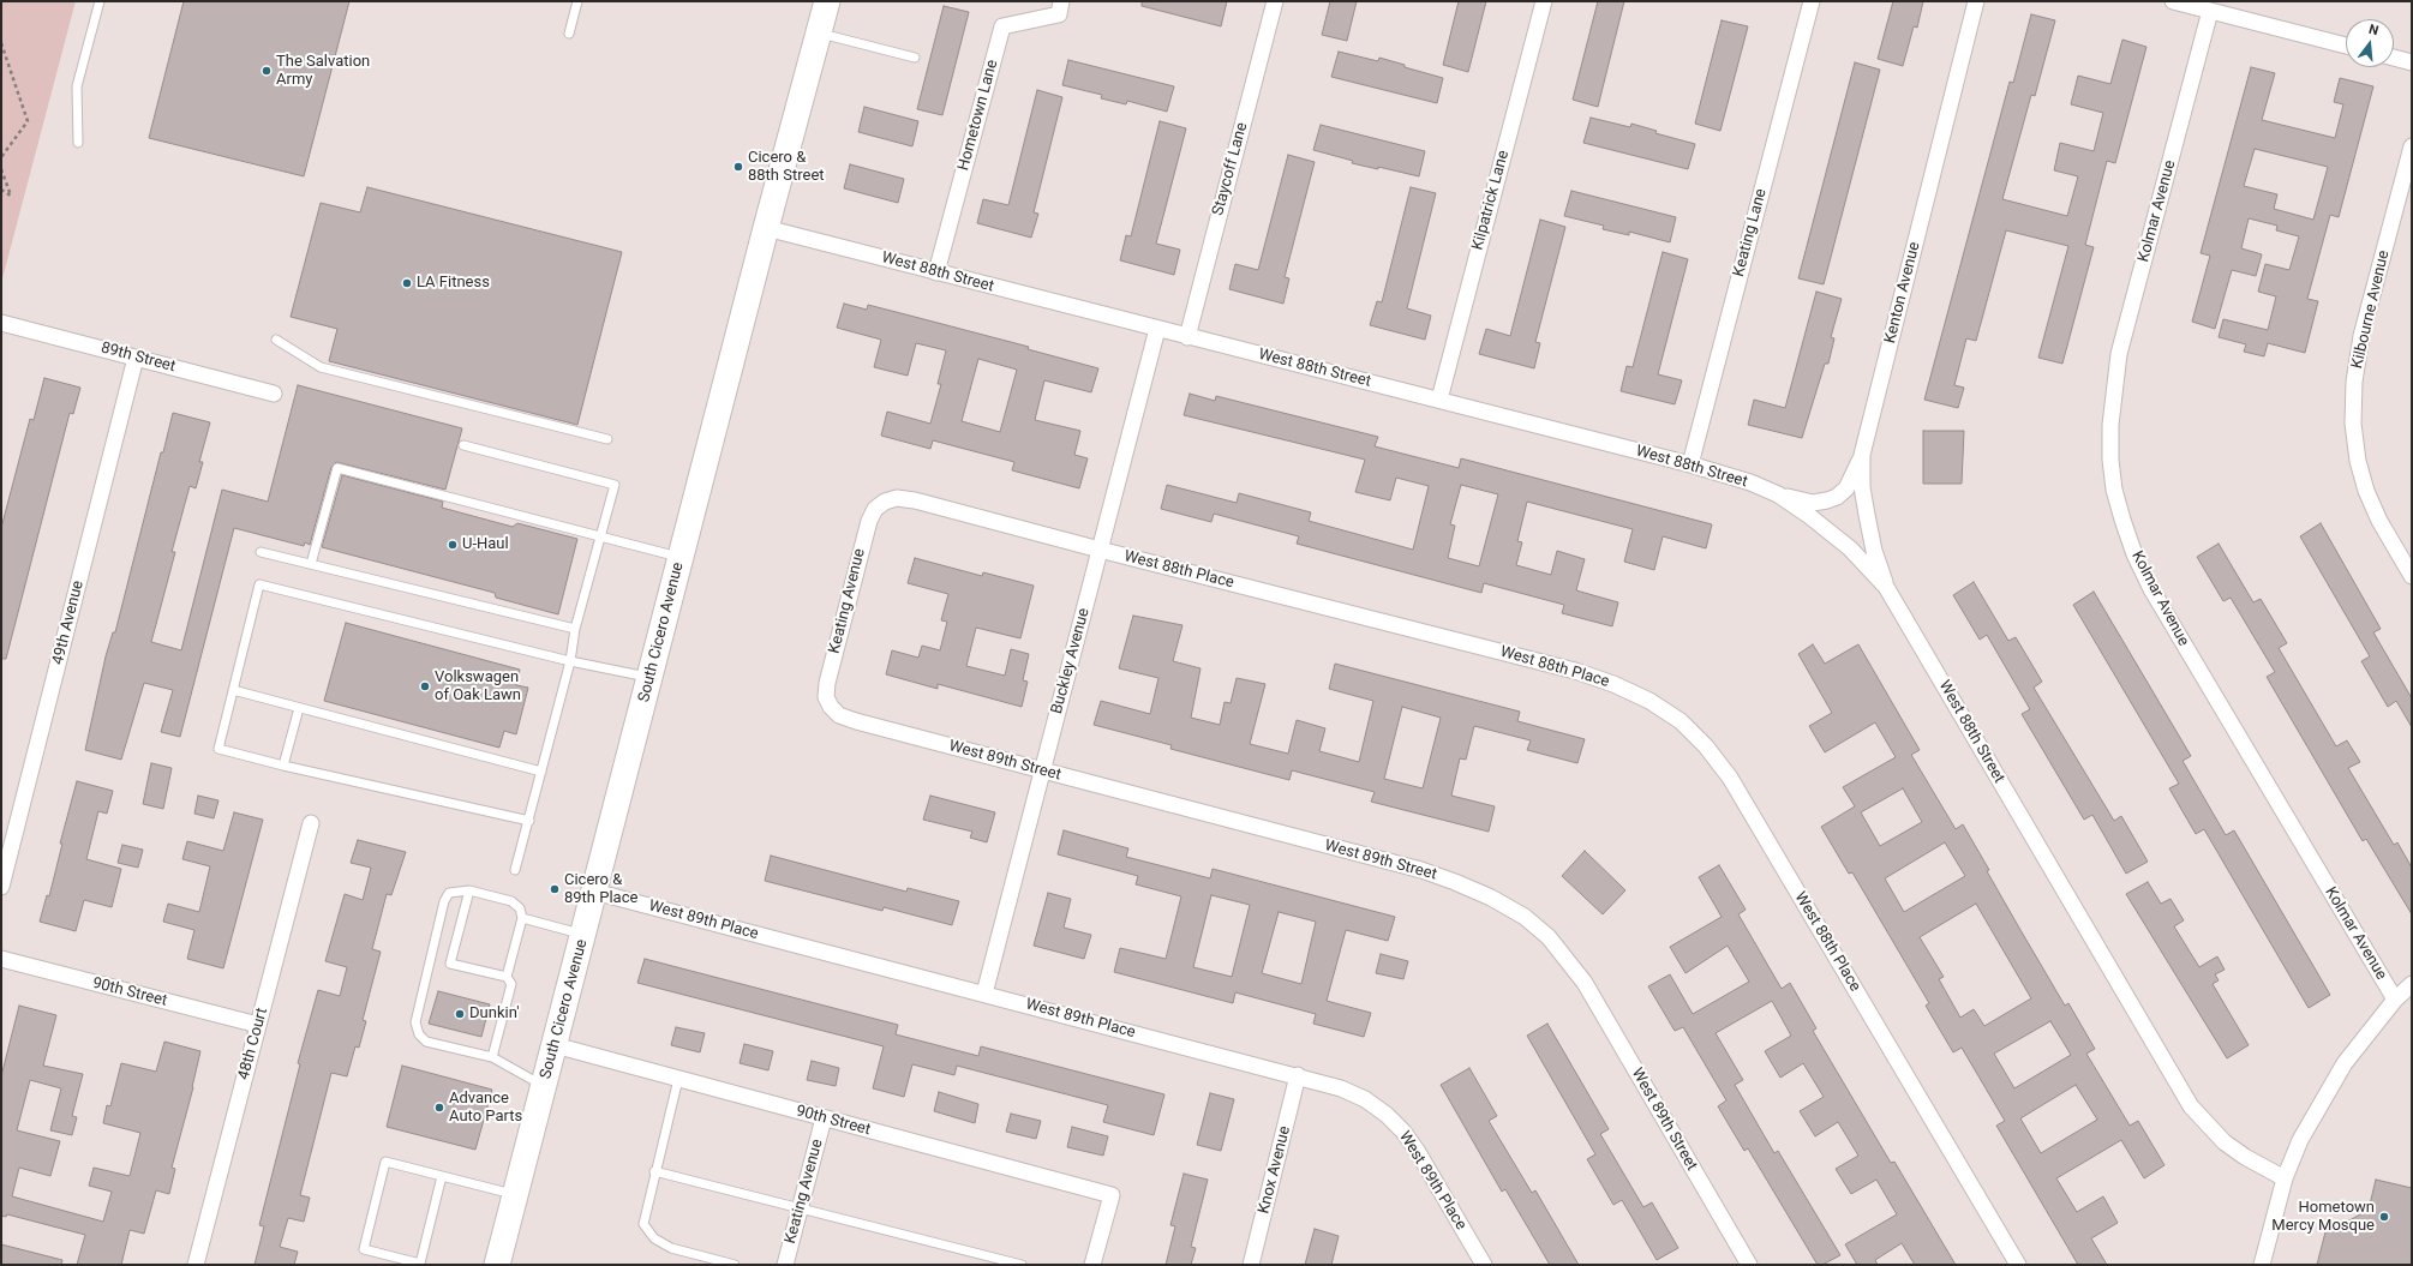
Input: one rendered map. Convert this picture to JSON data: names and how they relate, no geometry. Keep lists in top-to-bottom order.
{
  "streets": {
    "main road": ["South Cicero Avenue"],
    "street": [
      "Hometown Lane",
      "Staycoff Lane",
      "Kilpatrick Lane",
      "Kolmar Avenue",
      "Keating Lane",
      "West 88th Street",
      "Kenton Avenue",
      "Kilbourne Avenue",
      "89th Street",
      "West 88th Place",
      "Keating Avenue",
      "49th Avenue",
      "Buckley Avenue",
      "West 89th Street",
      "West 89th Place",
      "90th Street",
      "48th Court",
      "Knox Avenue"
    ]
  },
  "crossings": [
    ["Hometown Lane", "West 88th Street"],
    ["Staycoff Lane", "West 88th Street"],
    ["Kilpatrick Lane", "West 88th Street"],
    ["Keating Lane", "West 88th Street"],
    ["West 88th Street", "Kenton Avenue"],
    ["West 88th Street", "South Cicero Avenue"],
    ["West 88th Street", "Buckley Avenue"],
    ["89th Street", "49th Avenue"],
    ["West 88th Place", "Keating Avenue"],
    ["West 88th Place", "Buckley Avenue"],
    ["Keating Avenue", "West 89th Street"],
    ["Keating Avenue", "90th Street"],
    ["South Cicero Avenue", "West 89th Place"],
    ["South Cicero Avenue", "90th Street"],
    ["Buckley Avenue", "West 89th Street"],
    ["Buckley Avenue", "West 89th Place"],
    ["West 89th Place", "Knox Avenue"],
    ["90th Street", "48th Court"]
  ],
  "places": [
    "The Salvation Army",
    "Cicero & 88th Street",
    "LA Fitness",
    "U-Haul",
    "Volkswagen of Oak Lawn",
    "Cicero & 89th Place",
    "Dunkin'",
    "Advance Auto Parts",
    "Hometown Mercy Mosque"
  ],
  "north": "top"
}
